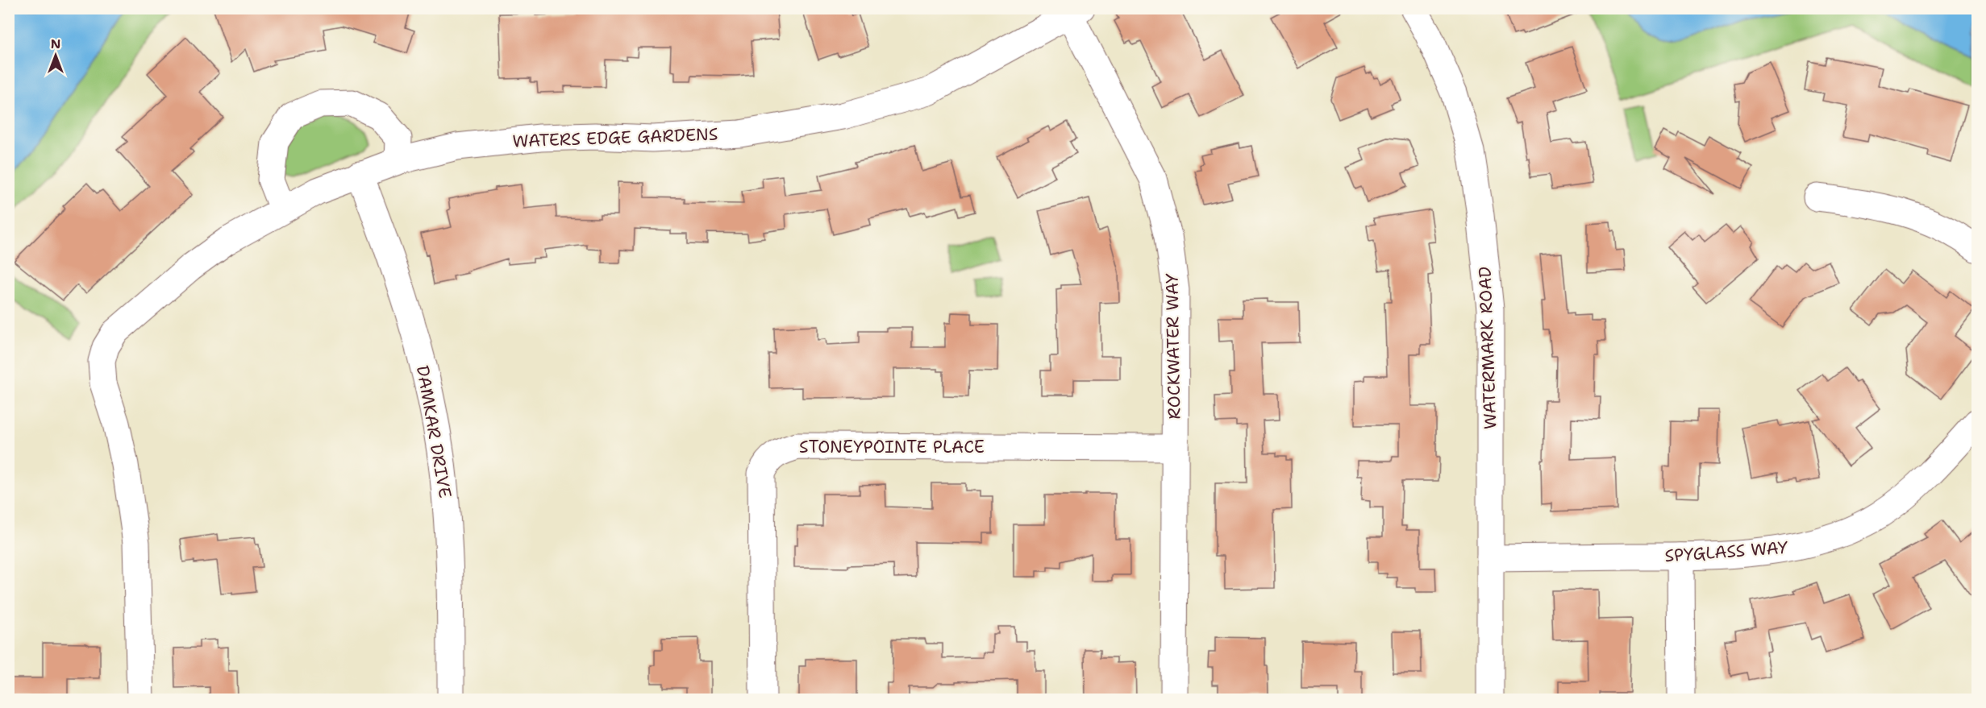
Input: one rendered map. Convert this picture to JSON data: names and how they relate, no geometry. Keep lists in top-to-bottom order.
{
  "streets": {
    "street": [
      "WATERS EDGE GARDENS",
      "ROCKWATER WAY",
      "WATERMARK ROAD",
      "DAMKAR DRIVE",
      "STONEYPOINTE PLACE",
      "SPYGLASS WAY"
    ]
  },
  "crossings": [
    ["WATERS EDGE GARDENS", "ROCKWATER WAY"],
    ["WATERS EDGE GARDENS", "DAMKAR DRIVE"],
    ["ROCKWATER WAY", "STONEYPOINTE PLACE"],
    ["WATERMARK ROAD", "SPYGLASS WAY"]
  ],
  "north": "top"
}
